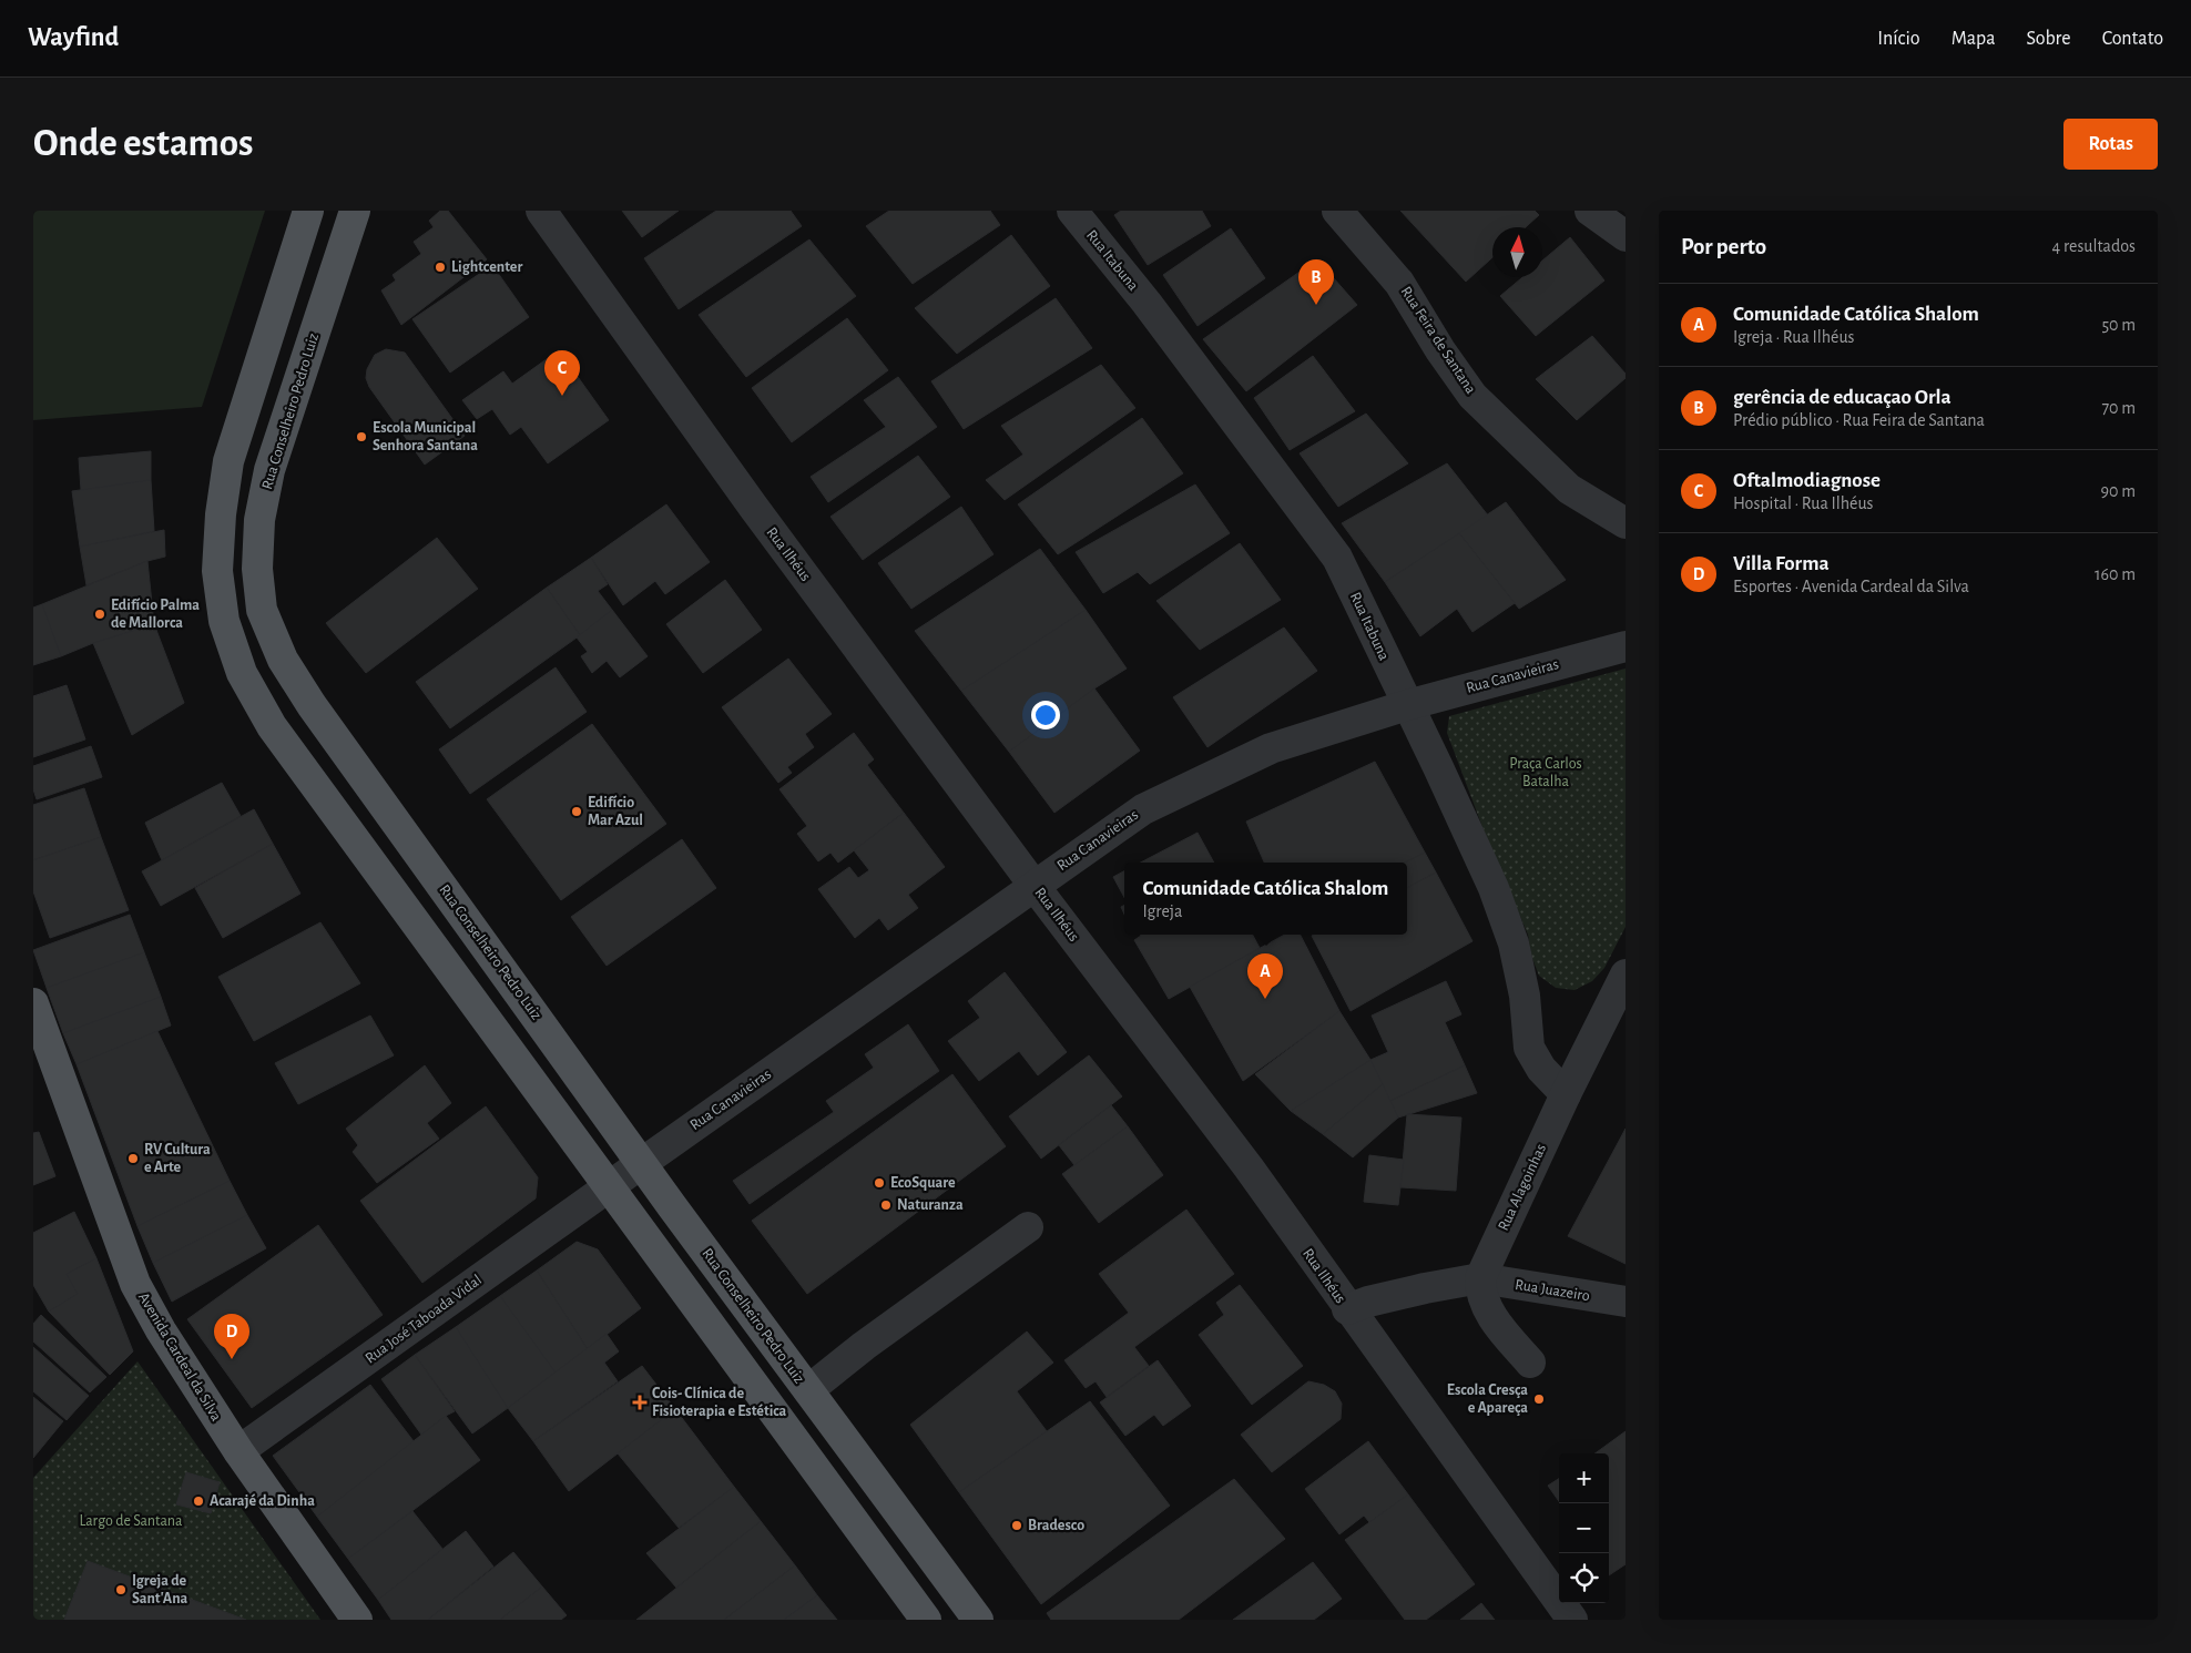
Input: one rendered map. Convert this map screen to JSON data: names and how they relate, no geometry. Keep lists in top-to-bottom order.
{
  "streets": {
    "main road": ["Rua Conselheiro Pedro Luiz", "Avenida Cardeal da Silva"],
    "street": [
      "Rua Itabuna",
      "Rua Feira de Santana",
      "Rua Ilhéus",
      "Rua Canavieiras",
      "Rua Alagoinhas",
      "Rua Juazeiro",
      "Rua José Taboada Vidal"
    ]
  },
  "crossings": [
    ["Rua Itabuna", "Rua Canavieiras"],
    ["Rua Itabuna", "Rua Alagoinhas"],
    ["Rua Conselheiro Pedro Luiz", "Rua Canavieiras"],
    ["Rua Ilhéus", "Rua Canavieiras"],
    ["Rua Canavieiras", "Rua José Taboada Vidal"],
    ["Rua Alagoinhas", "Rua Juazeiro"],
    ["Rua José Taboada Vidal", "Avenida Cardeal da Silva"]
  ],
  "parks": ["Praça Carlos Batalha", "Largo de Santana"],
  "places": {
    "other": [
      "Lightcenter",
      "Escola Municipal Senhora Santana",
      "Edifício Palma de Mallorca",
      "Edifício Mar Azul",
      "RV Cultura e Arte",
      "EcoSquare",
      "Naturanza",
      "Escola Cresça e Apareça",
      "Acarajé da Dinha",
      "Bradesco",
      "Igreja de Sant'Ana"
    ],
    "health": ["Cois- Clínica de Fisioterapia e Estética"]
  },
  "north": "top",
  "page": {
    "header": "Wayfind",
    "nav": [
      "Início",
      "Mapa",
      "Sobre",
      "Contato"
    ],
    "buttons": "Rotas",
    "title": "Onde estamos",
    "heading": ["Por perto", "4 resultados"],
    "pins": [
      "B",
      "C",
      "A",
      "D"
    ],
    "list": [
      {
        "mark": "A",
        "name": "Comunidade Católica Shalom",
        "note": "Igreja · Rua Ilhéus",
        "value": "50 m"
      },
      {
        "mark": "B",
        "name": "gerência de educaçao Orla",
        "note": "Prédio público · Rua Feira de Santana",
        "value": "70 m"
      },
      {
        "mark": "C",
        "name": "Oftalmodiagnose",
        "note": "Hospital · Rua Ilhéus",
        "value": "90 m"
      },
      {
        "mark": "D",
        "name": "Villa Forma",
        "note": "Esportes · Avenida Cardeal da Silva",
        "value": "160 m"
      }
    ],
    "popup": ["Comunidade Católica Shalom", "Igreja"],
    "map_buttons": ["+", "−"]
  }
}
